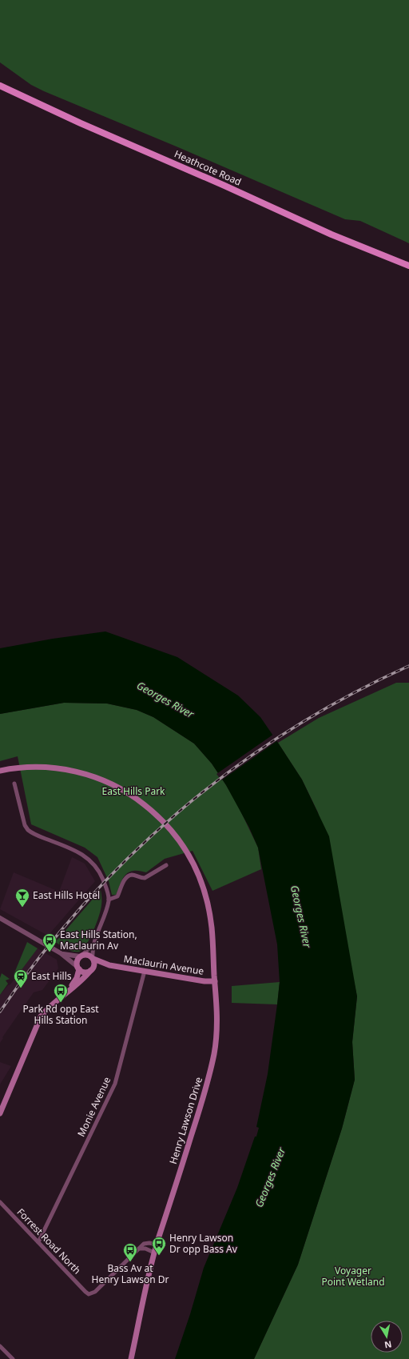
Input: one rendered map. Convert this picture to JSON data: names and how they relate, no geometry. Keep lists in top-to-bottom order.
{
  "streets": {
    "main road": ["Heathcote Road", "Maclaurin Avenue", "Henry Lawson Drive"],
    "street": ["Monie Avenue", "Forrest Road North"]
  },
  "crossings": [
    ["Maclaurin Avenue", "Monie Avenue"],
    ["Maclaurin Avenue", "Henry Lawson Drive"],
    ["Monie Avenue", "Forrest Road North"]
  ],
  "water": ["Georges River"],
  "parks": ["East Hills Park", "Voyager Point Wetland"],
  "places": {
    "bar": ["East Hills Hotel"],
    "bus stop": [
      "East Hills Station, Maclaurin Av",
      "Park Rd opp East Hills Station",
      "Henry Lawson Dr opp Bass Av",
      "Bass Av at Henry Lawson Dr"
    ],
    "station": ["East Hills"]
  },
  "north": "bottom"
}
